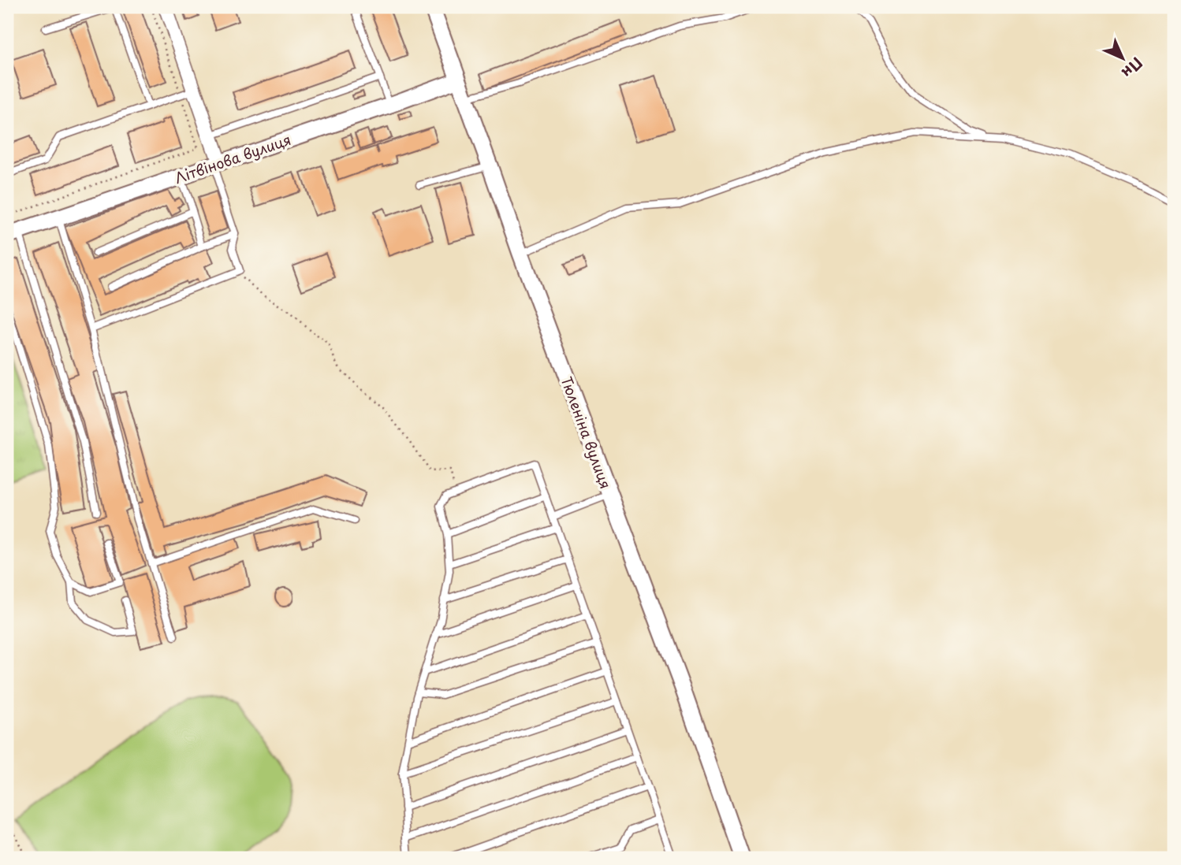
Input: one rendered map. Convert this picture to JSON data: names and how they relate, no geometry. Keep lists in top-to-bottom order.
{
  "streets": {
    "street": ["Літвінова вулиця", "Тюленіна вулиця"]
  },
  "crossings": [
    ["Літвінова вулиця", "Тюленіна вулиця"]
  ],
  "north": "bottom right"
}
